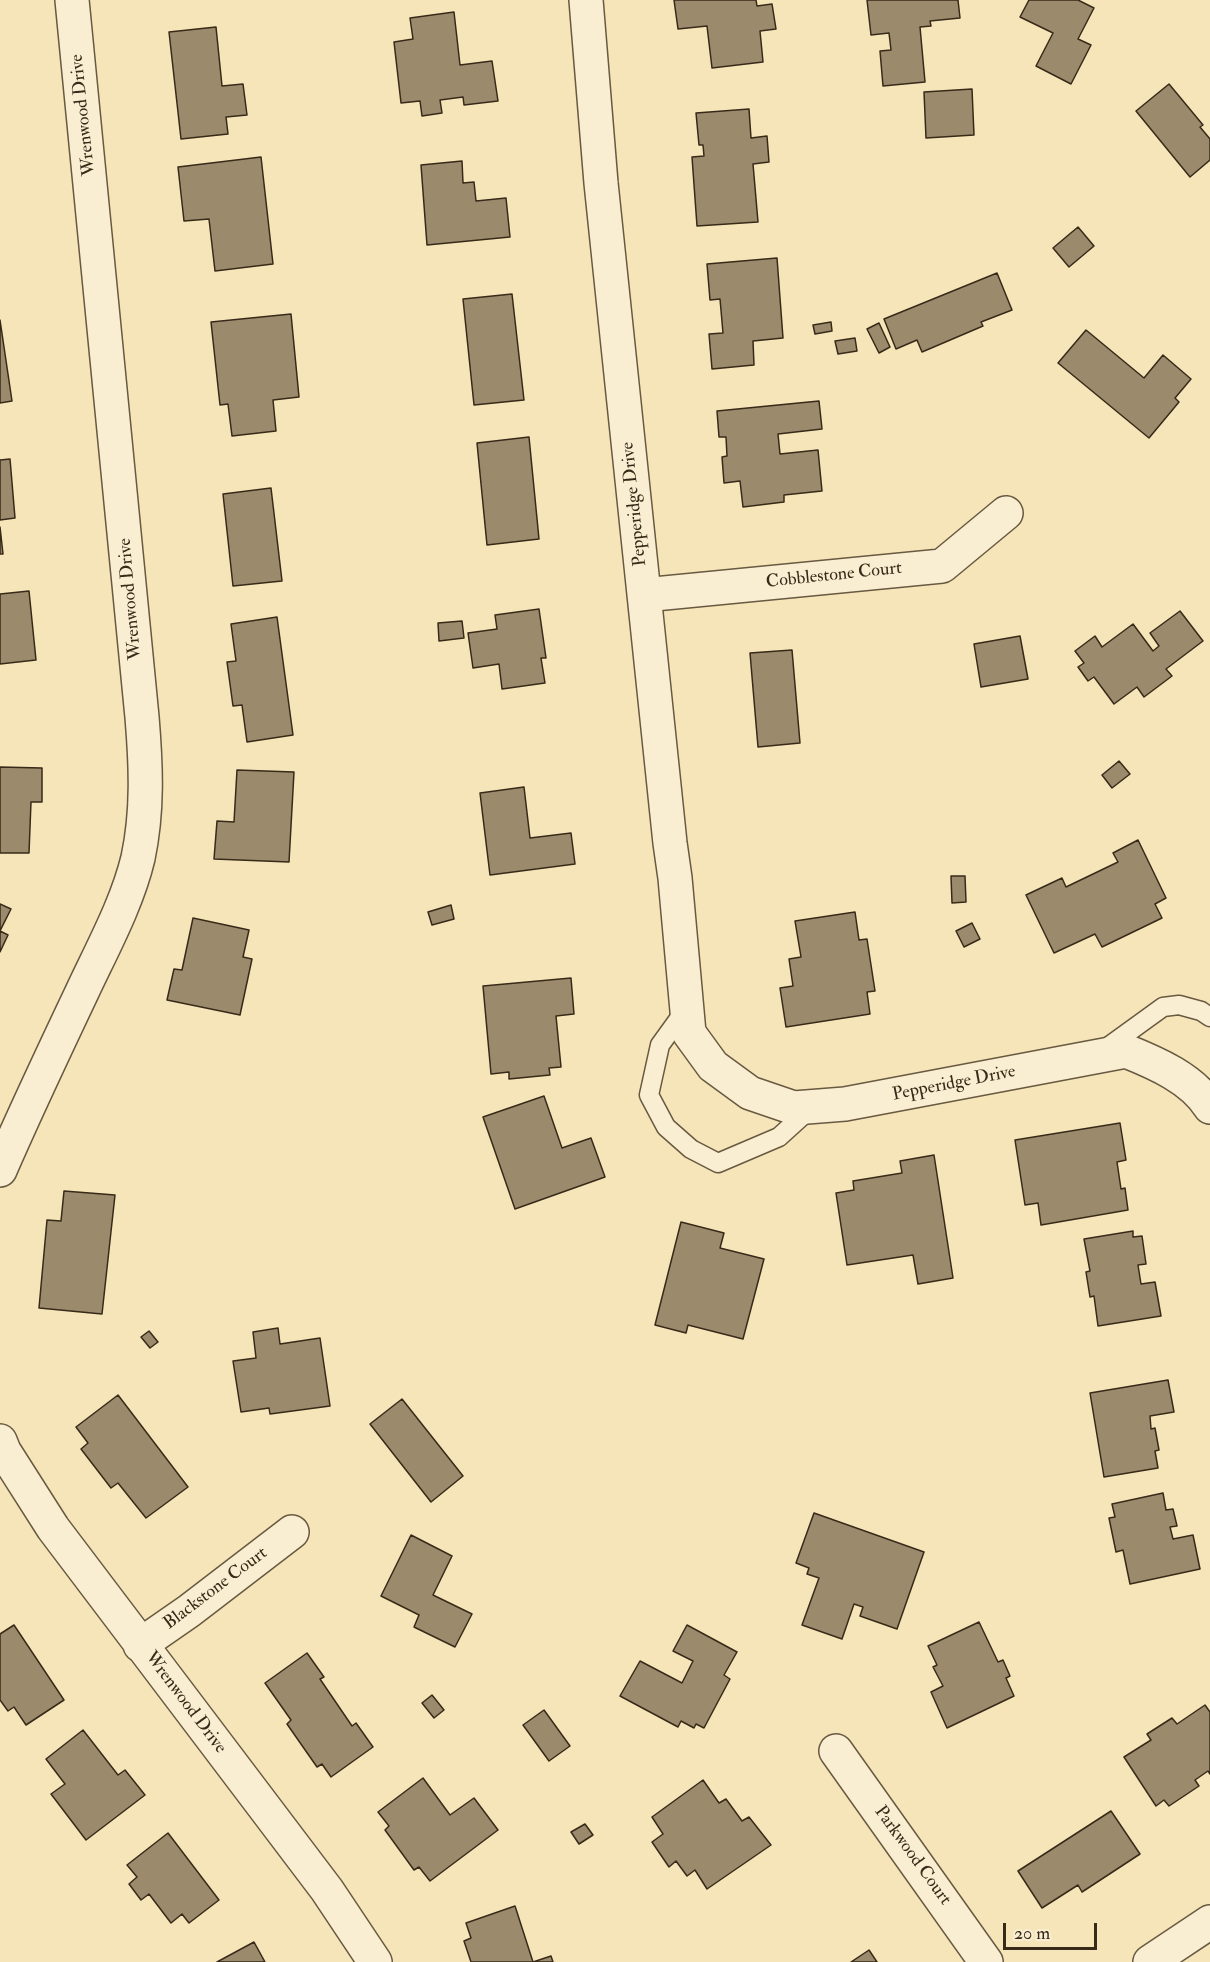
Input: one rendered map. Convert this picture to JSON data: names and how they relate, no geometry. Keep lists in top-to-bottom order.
{
  "streets": {
    "street": [
      "Wrenwood Drive",
      "Pepperidge Drive",
      "Cobblestone Court",
      "Blackstone Court",
      "Parkwood Court"
    ]
  },
  "crossings": [
    ["Wrenwood Drive", "Blackstone Court"],
    ["Pepperidge Drive", "Cobblestone Court"]
  ],
  "scale_bar": "20 m"
}
